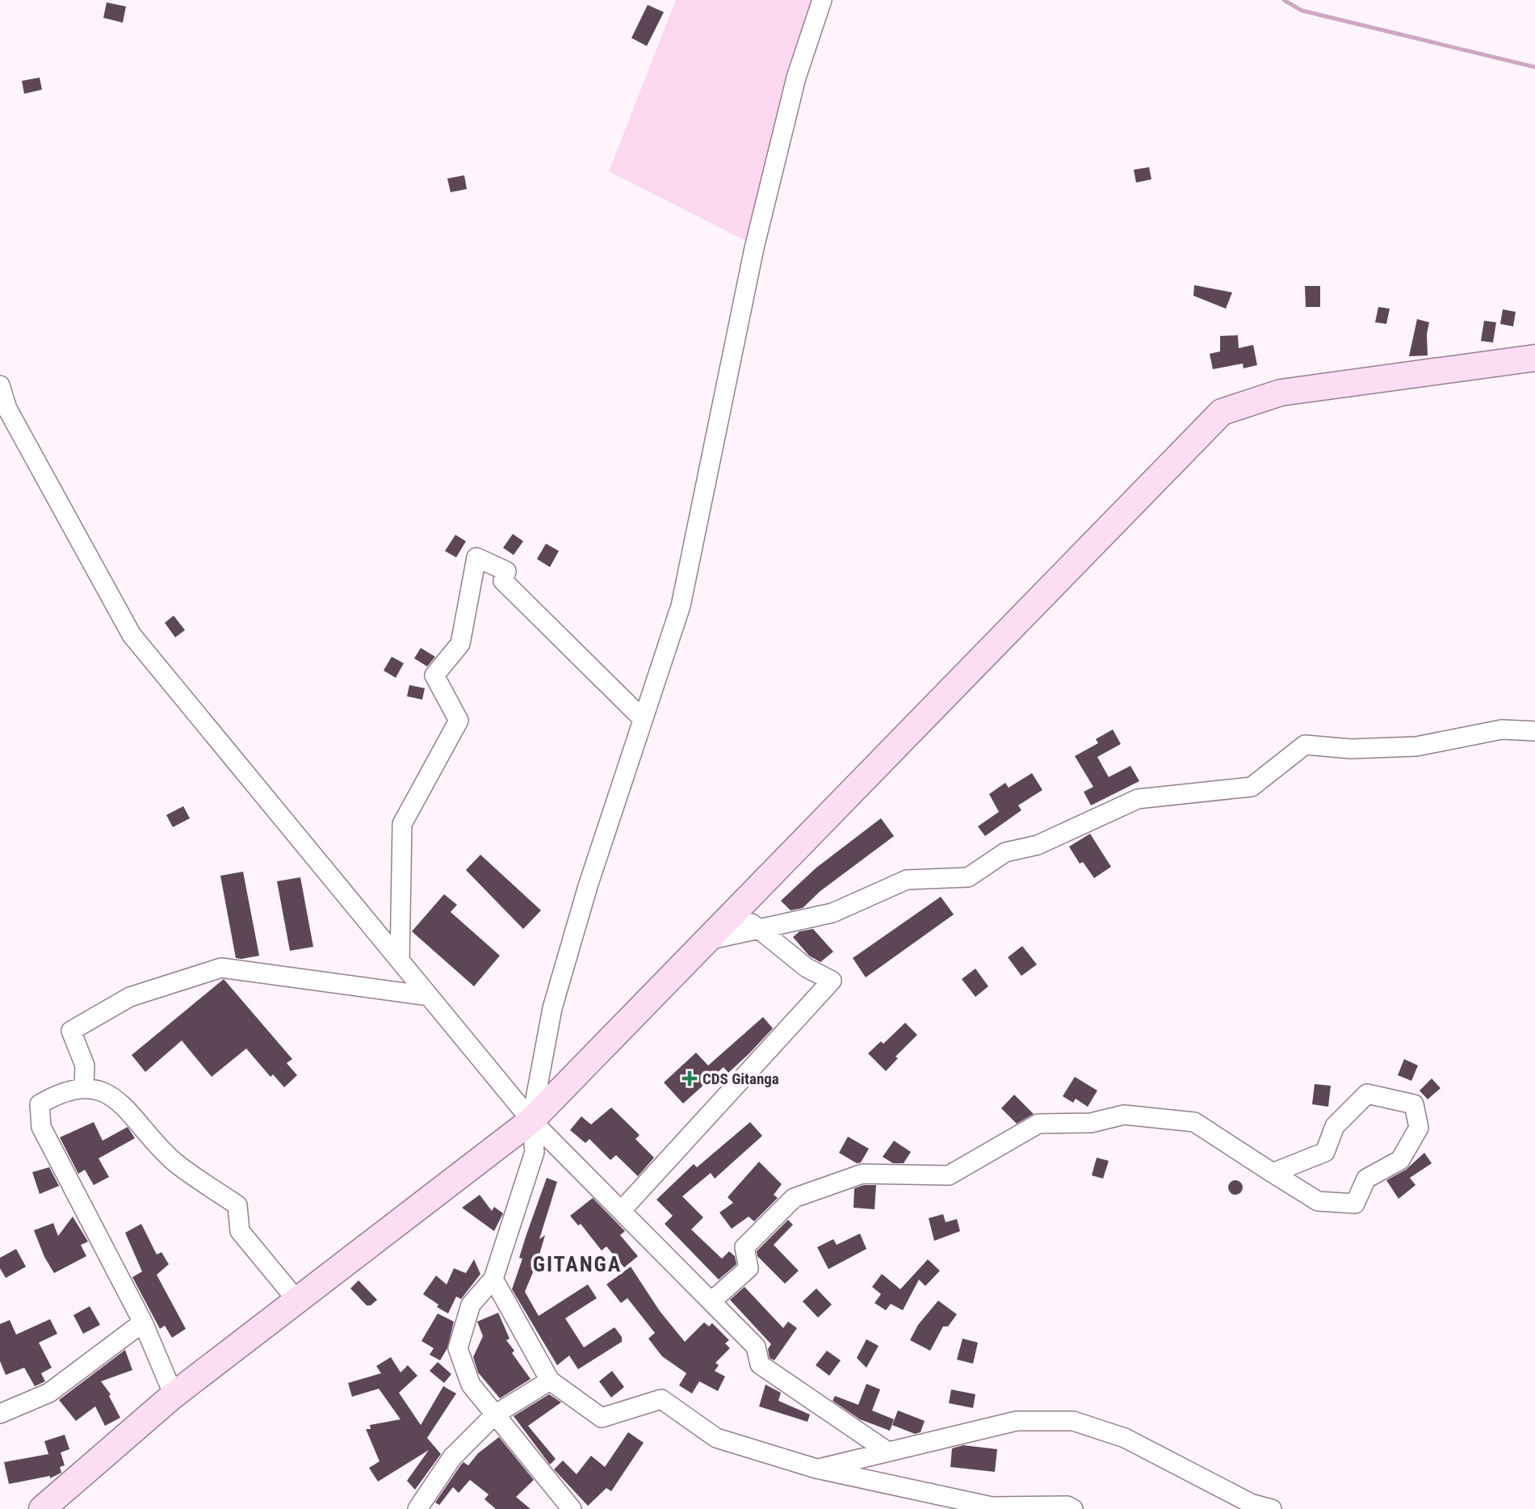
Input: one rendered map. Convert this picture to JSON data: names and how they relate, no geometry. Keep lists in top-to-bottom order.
{
  "districts": ["GITANGA"],
  "places": {
    "health": ["CDS Gitanga"]
  }
}
